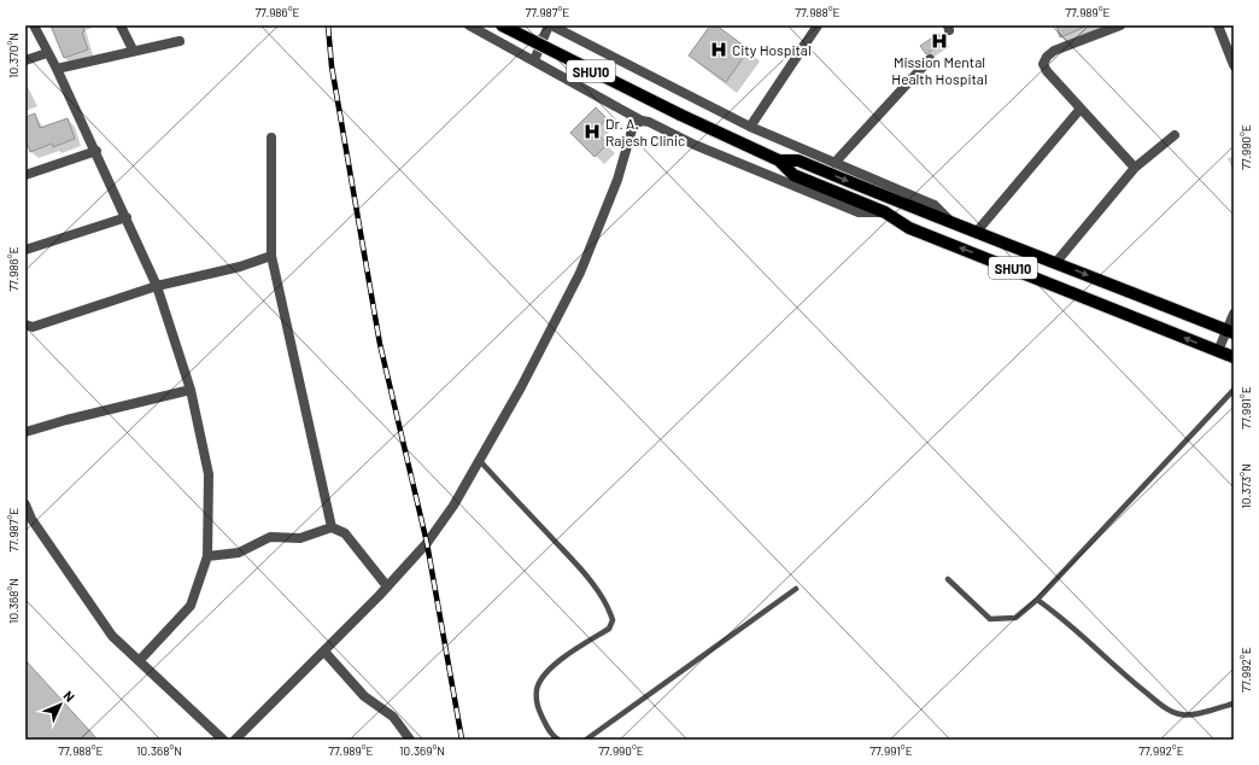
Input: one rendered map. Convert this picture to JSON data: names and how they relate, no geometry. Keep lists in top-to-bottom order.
{
  "streets": {
    "main road": ["SHU10"]
  },
  "places": {
    "hospital": ["Mission Mental Health Hospital", "City Hospital", "Dr. A. Rajesh Clinic"]
  },
  "north": "top right",
  "coordinates": [
    "77.986°E",
    "77.987°E",
    "77.988°E",
    "77.989°E",
    "10.370°N",
    "77.990°E",
    "77.991°E",
    "10.373°N",
    "10.368°N",
    "77.992°E",
    "10.369°N"
  ]
}
